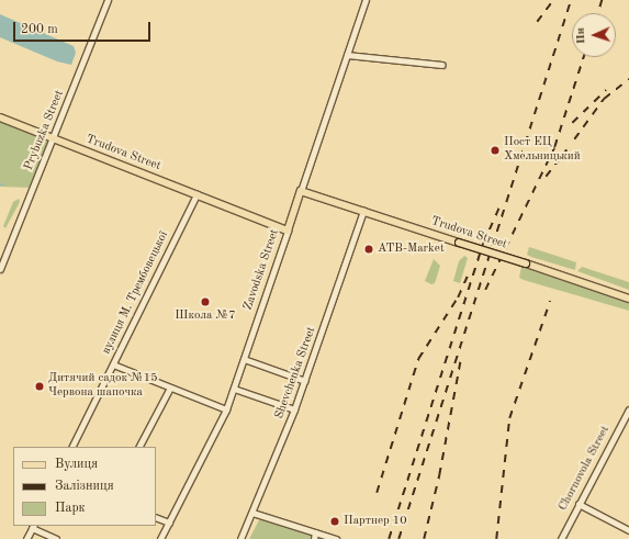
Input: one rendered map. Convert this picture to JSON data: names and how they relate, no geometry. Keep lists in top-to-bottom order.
{
  "streets": {
    "main road": ["Trudova Street", "Zavodska Street"],
    "street": [
      "Prybuzka Street",
      "вулиця М. Трембовецької",
      "Shevchenka Street",
      "Chornovola Street"
    ]
  },
  "crossings": [
    ["Prybuzka Street", "Trudova Street"],
    ["Trudova Street", "Zavodska Street"],
    ["Trudova Street", "вулиця М. Трембовецької"],
    ["Trudova Street", "Shevchenka Street"]
  ],
  "places": [
    "Пост ЕЦ Хмельницький",
    "ATB-Market",
    "Школа №7",
    "Дитячий садок №15 Червона шапочка",
    "Партнер 10"
  ],
  "legend": ["Вулиця", "Залізниця", "Парк"],
  "scale_bar": "200 m",
  "north": "left"
}
